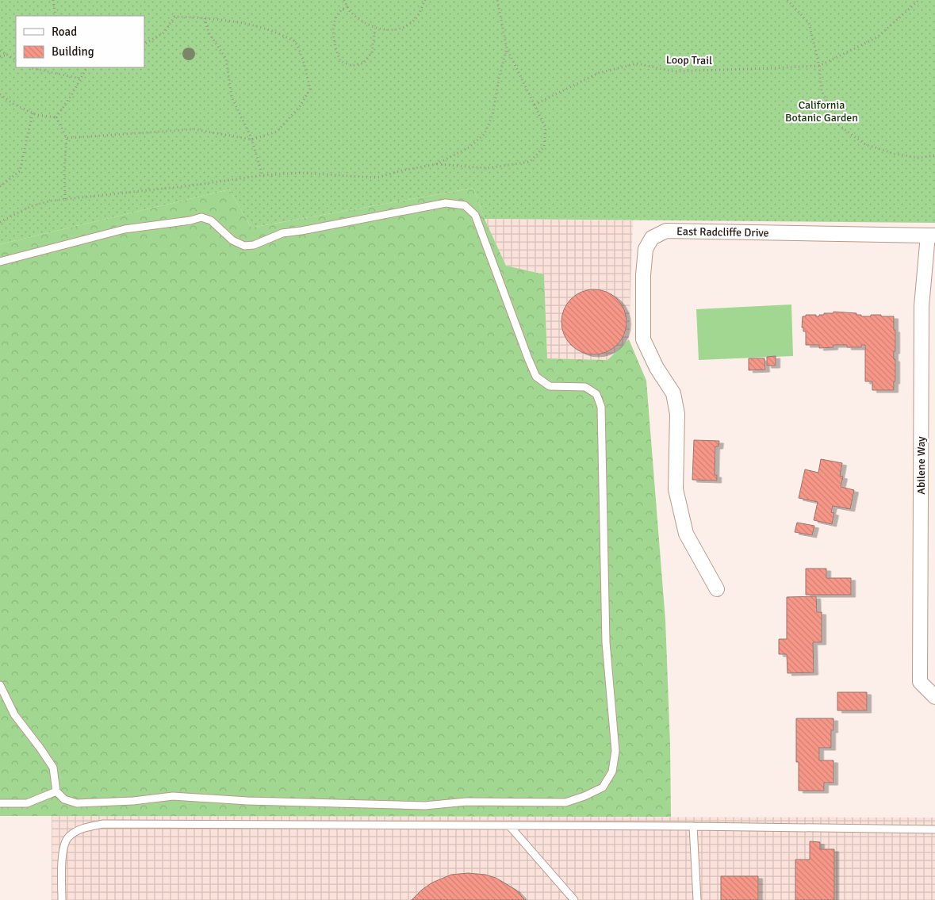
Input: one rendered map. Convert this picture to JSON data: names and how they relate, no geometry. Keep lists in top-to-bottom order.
{
  "streets": {
    "street": ["East Radcliffe Drive", "Abilene Way"],
    "path": ["Loop Trail"]
  },
  "crossings": [
    ["East Radcliffe Drive", "Abilene Way"]
  ],
  "parks": ["California Botanic Garden"],
  "legend": ["Road", "Building"]
}
